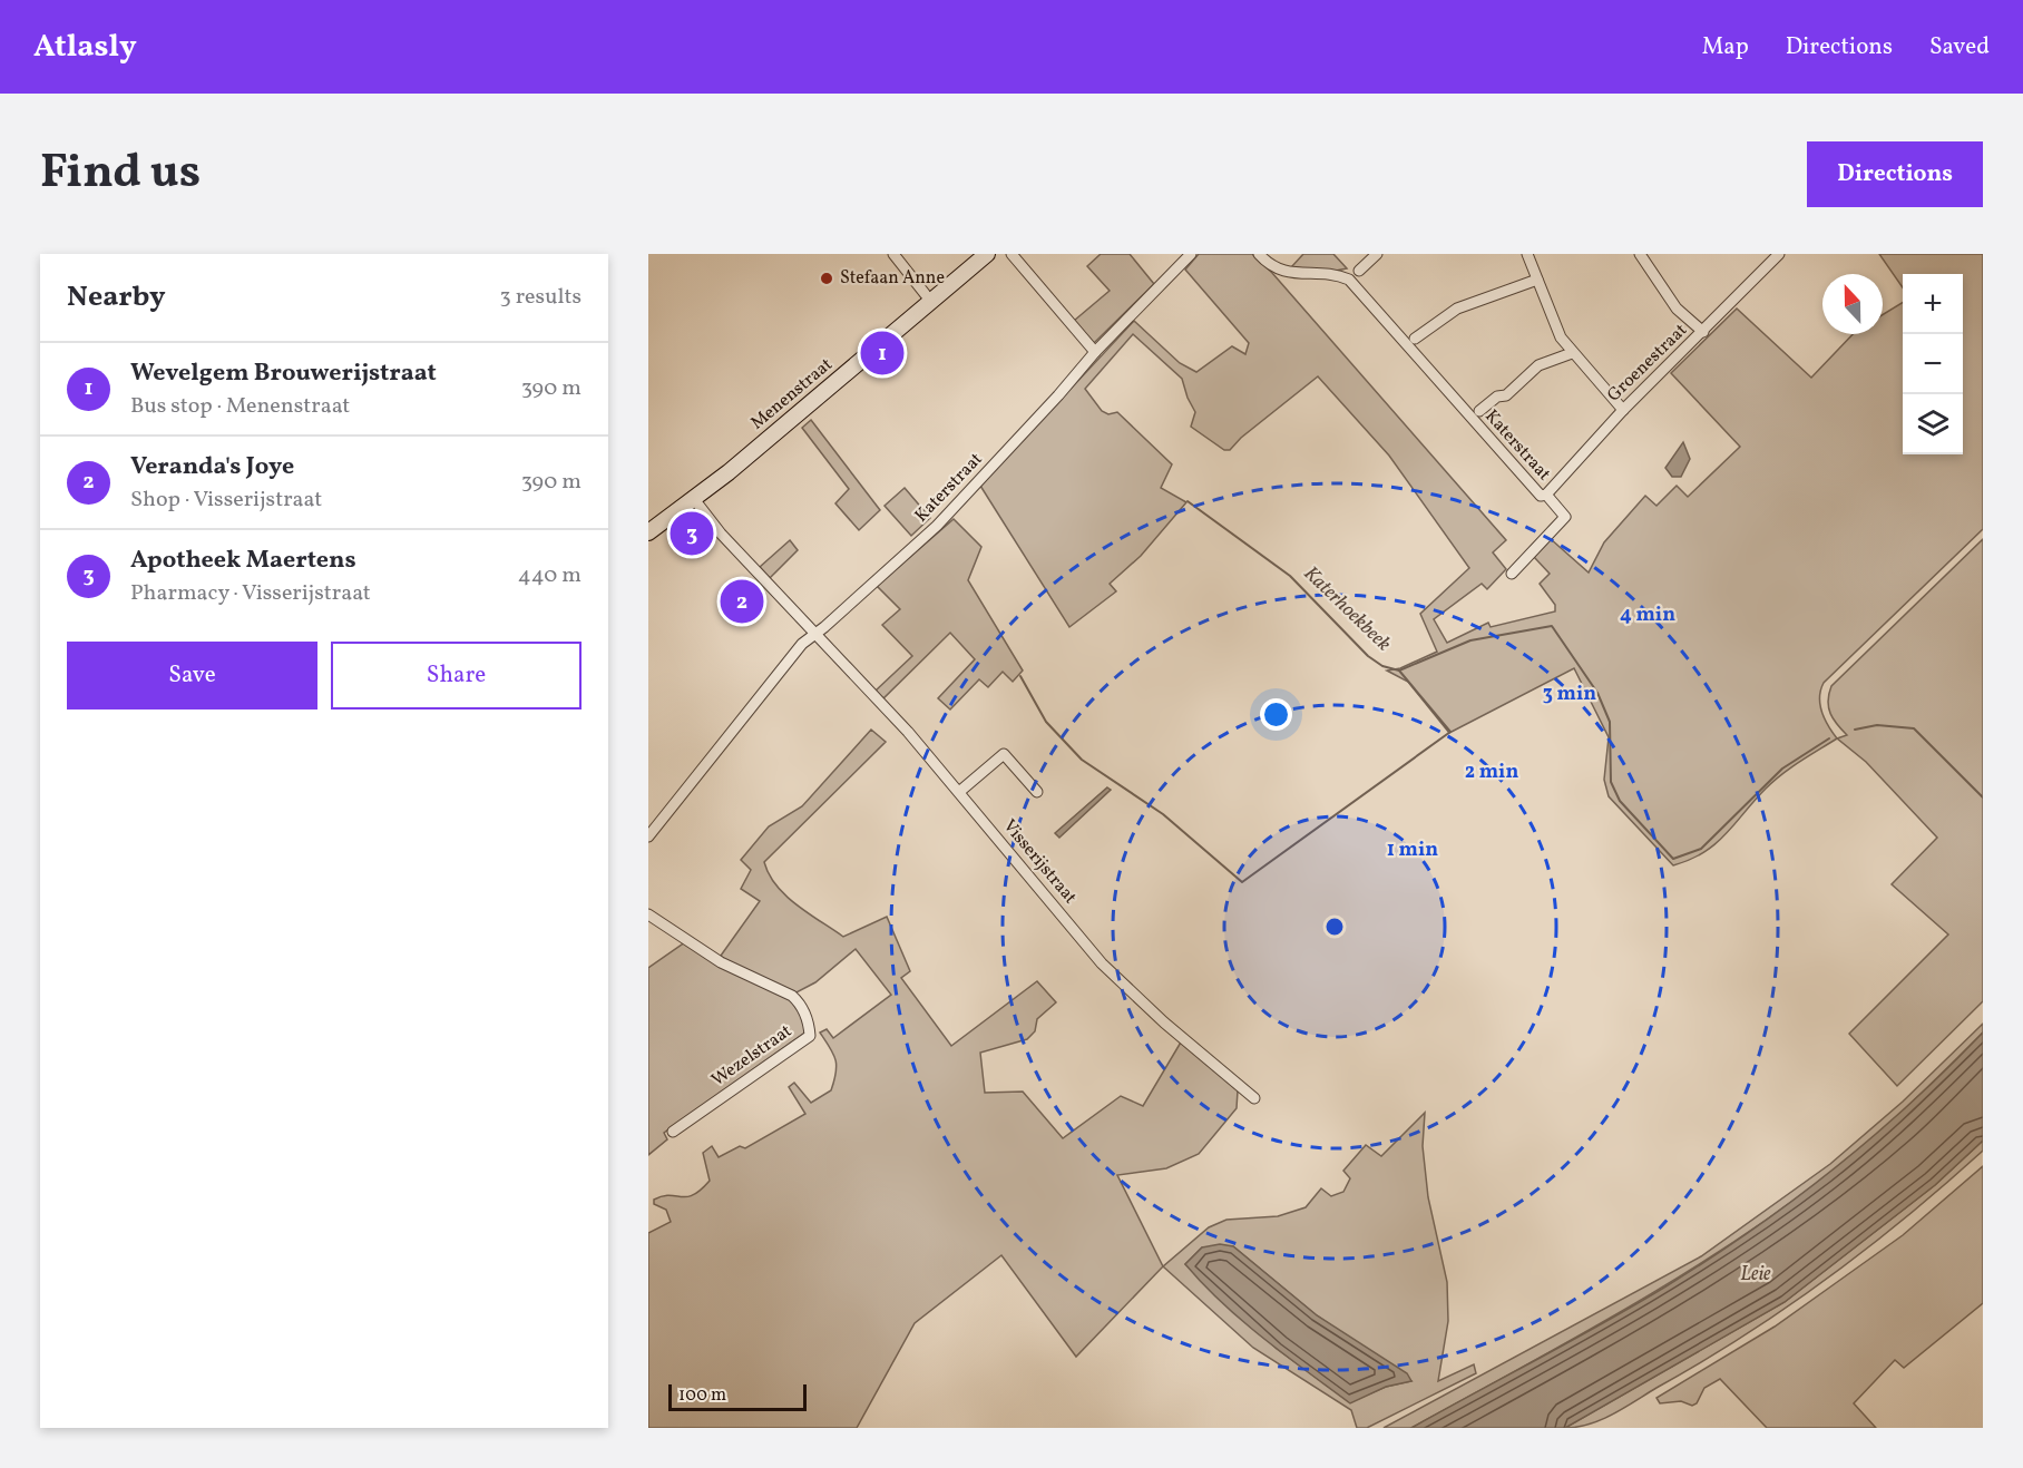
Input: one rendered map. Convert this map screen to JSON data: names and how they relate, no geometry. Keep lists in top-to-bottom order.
{
  "streets": {
    "main road": ["Menenstraat"],
    "street": [
      "Groenestraat",
      "Katerstraat",
      "Visserijstraat",
      "Wezelstraat"
    ]
  },
  "crossings": [
    ["Groenestraat", "Katerstraat"],
    ["Menenstraat", "Visserijstraat"],
    ["Katerstraat", "Visserijstraat"]
  ],
  "water": ["Katerhoekbeek", "Leie"],
  "places": ["Stefaan Anne"],
  "scale_bar": "100 m",
  "north": "top",
  "page": {
    "header": "Atlasly",
    "nav": ["Map", "Directions", "Saved"],
    "title": "Find us",
    "buttons": [
      "Directions",
      ["Save", "Share"]
    ],
    "heading": ["Nearby", "3 results"],
    "map_buttons": ["+", "−"],
    "pins": ["1", "3", "2"],
    "list": [
      {
        "mark": "1",
        "name": "Wevelgem Brouwerijstraat",
        "note": "Bus stop · Menenstraat",
        "value": "390 m"
      },
      {
        "mark": "2",
        "name": "Veranda's Joye",
        "note": "Shop · Visserijstraat",
        "value": "390 m"
      },
      {
        "mark": "3",
        "name": "Apotheek Maertens",
        "note": "Pharmacy · Visserijstraat",
        "value": "440 m"
      }
    ],
    "scale": "100 m"
  },
  "rings": [
    "4 min",
    "3 min",
    "2 min",
    "1 min"
  ]
}
